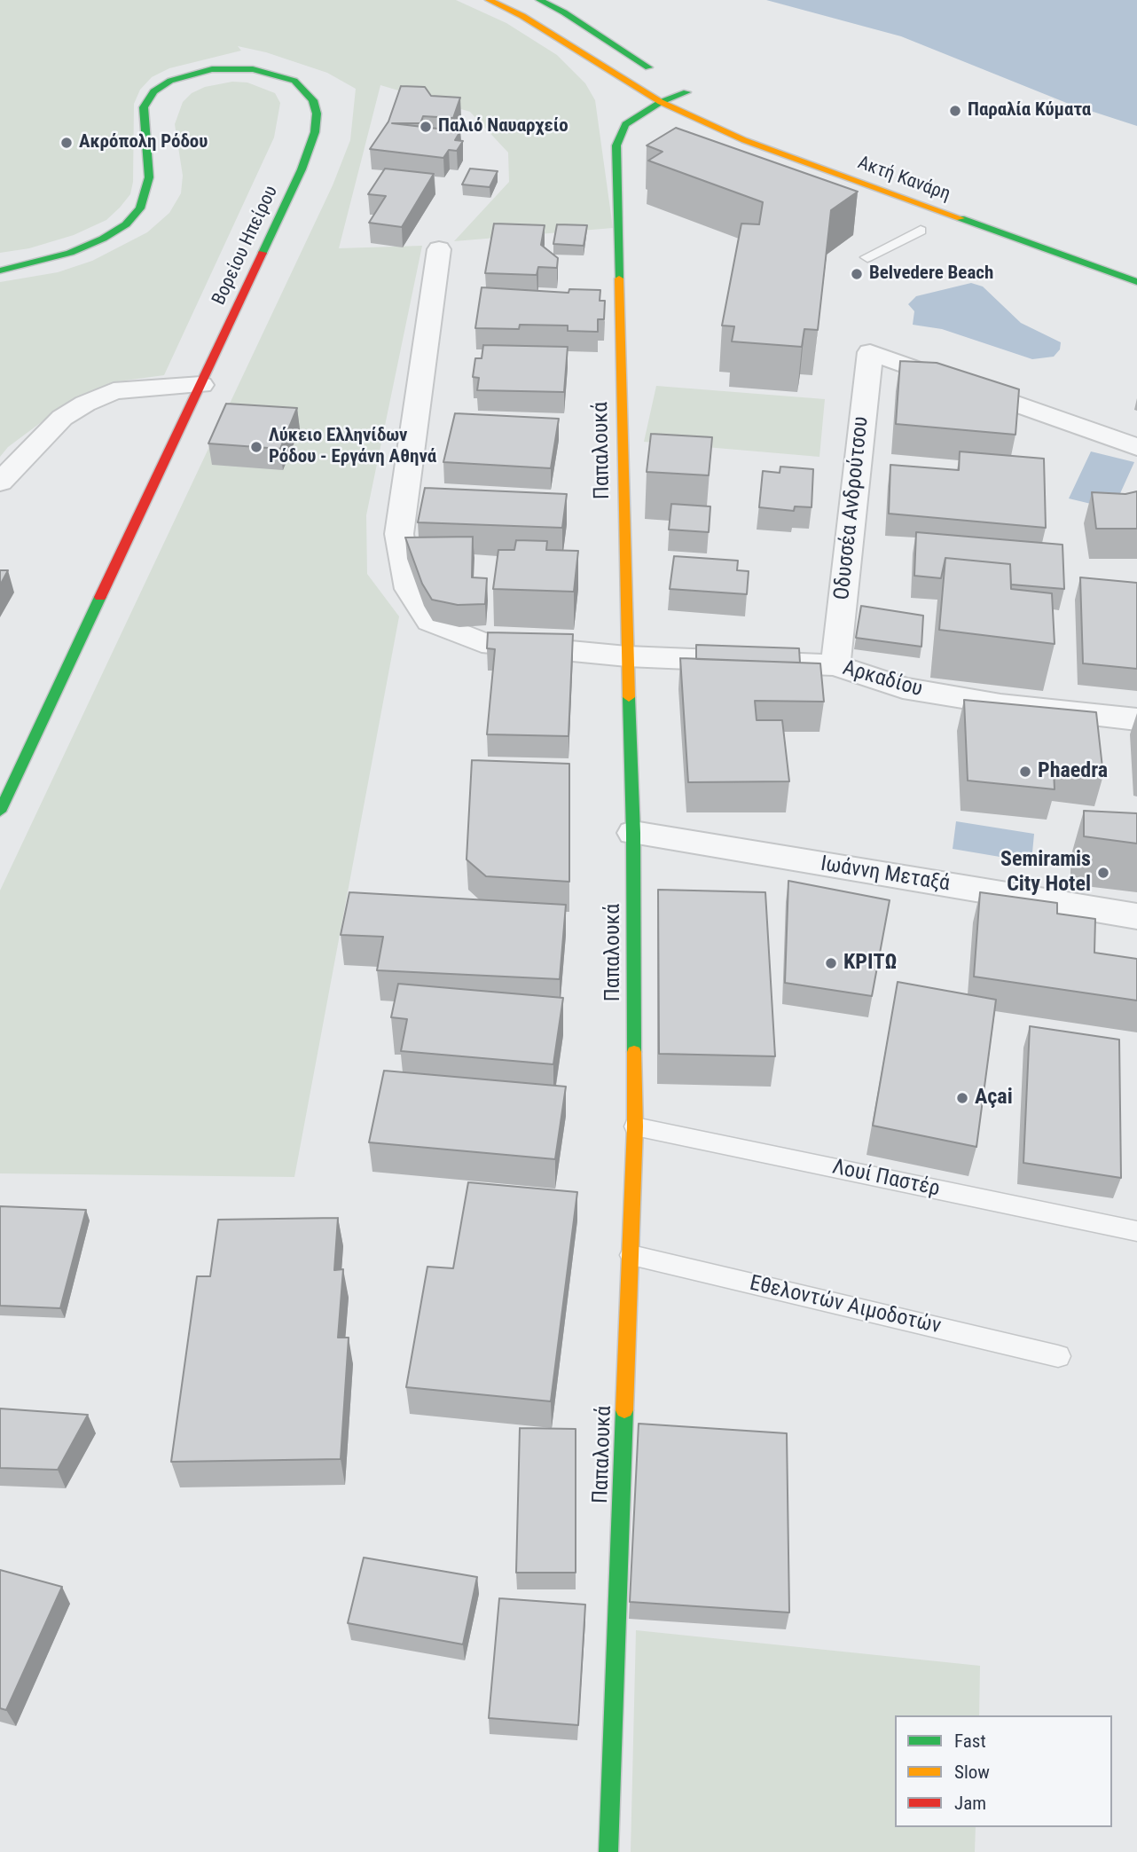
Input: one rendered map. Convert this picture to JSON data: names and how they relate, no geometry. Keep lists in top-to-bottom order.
{
  "streets": {
    "street": [
      "Ακτή Κανάρη",
      "Βορείου Ηπείρου",
      "Παπαλουκά",
      "Οδυσσέα Ανδρούτσου",
      "Αρκαδίου",
      "Ιωάννη Μεταξά"
    ],
    "lane": ["Λουί Παστέρ", "Εθελοντών Αιμοδοτών"]
  },
  "crossings": [
    ["Ακτή Κανάρη", "Παπαλουκά"],
    ["Παπαλουκά", "Αρκαδίου"],
    ["Παπαλουκά", "Ιωάννη Μεταξά"],
    ["Παπαλουκά", "Λουί Παστέρ"],
    ["Παπαλουκά", "Εθελοντών Αιμοδοτών"],
    ["Οδυσσέα Ανδρούτσου", "Αρκαδίου"]
  ],
  "places": [
    "Παραλία Κύματα",
    "Παλιό Ναυαρχείο",
    "Ακρόπολη Ρόδου",
    "Belvedere Beach",
    "Λύκειο Ελληνίδων Ρόδου - Εργάνη Αθηνά",
    "Phaedra",
    "Semiramis City Hotel",
    "ΚΡΙΤΩ",
    "Açai"
  ],
  "legend": ["Fast", "Slow", "Jam"]
}
